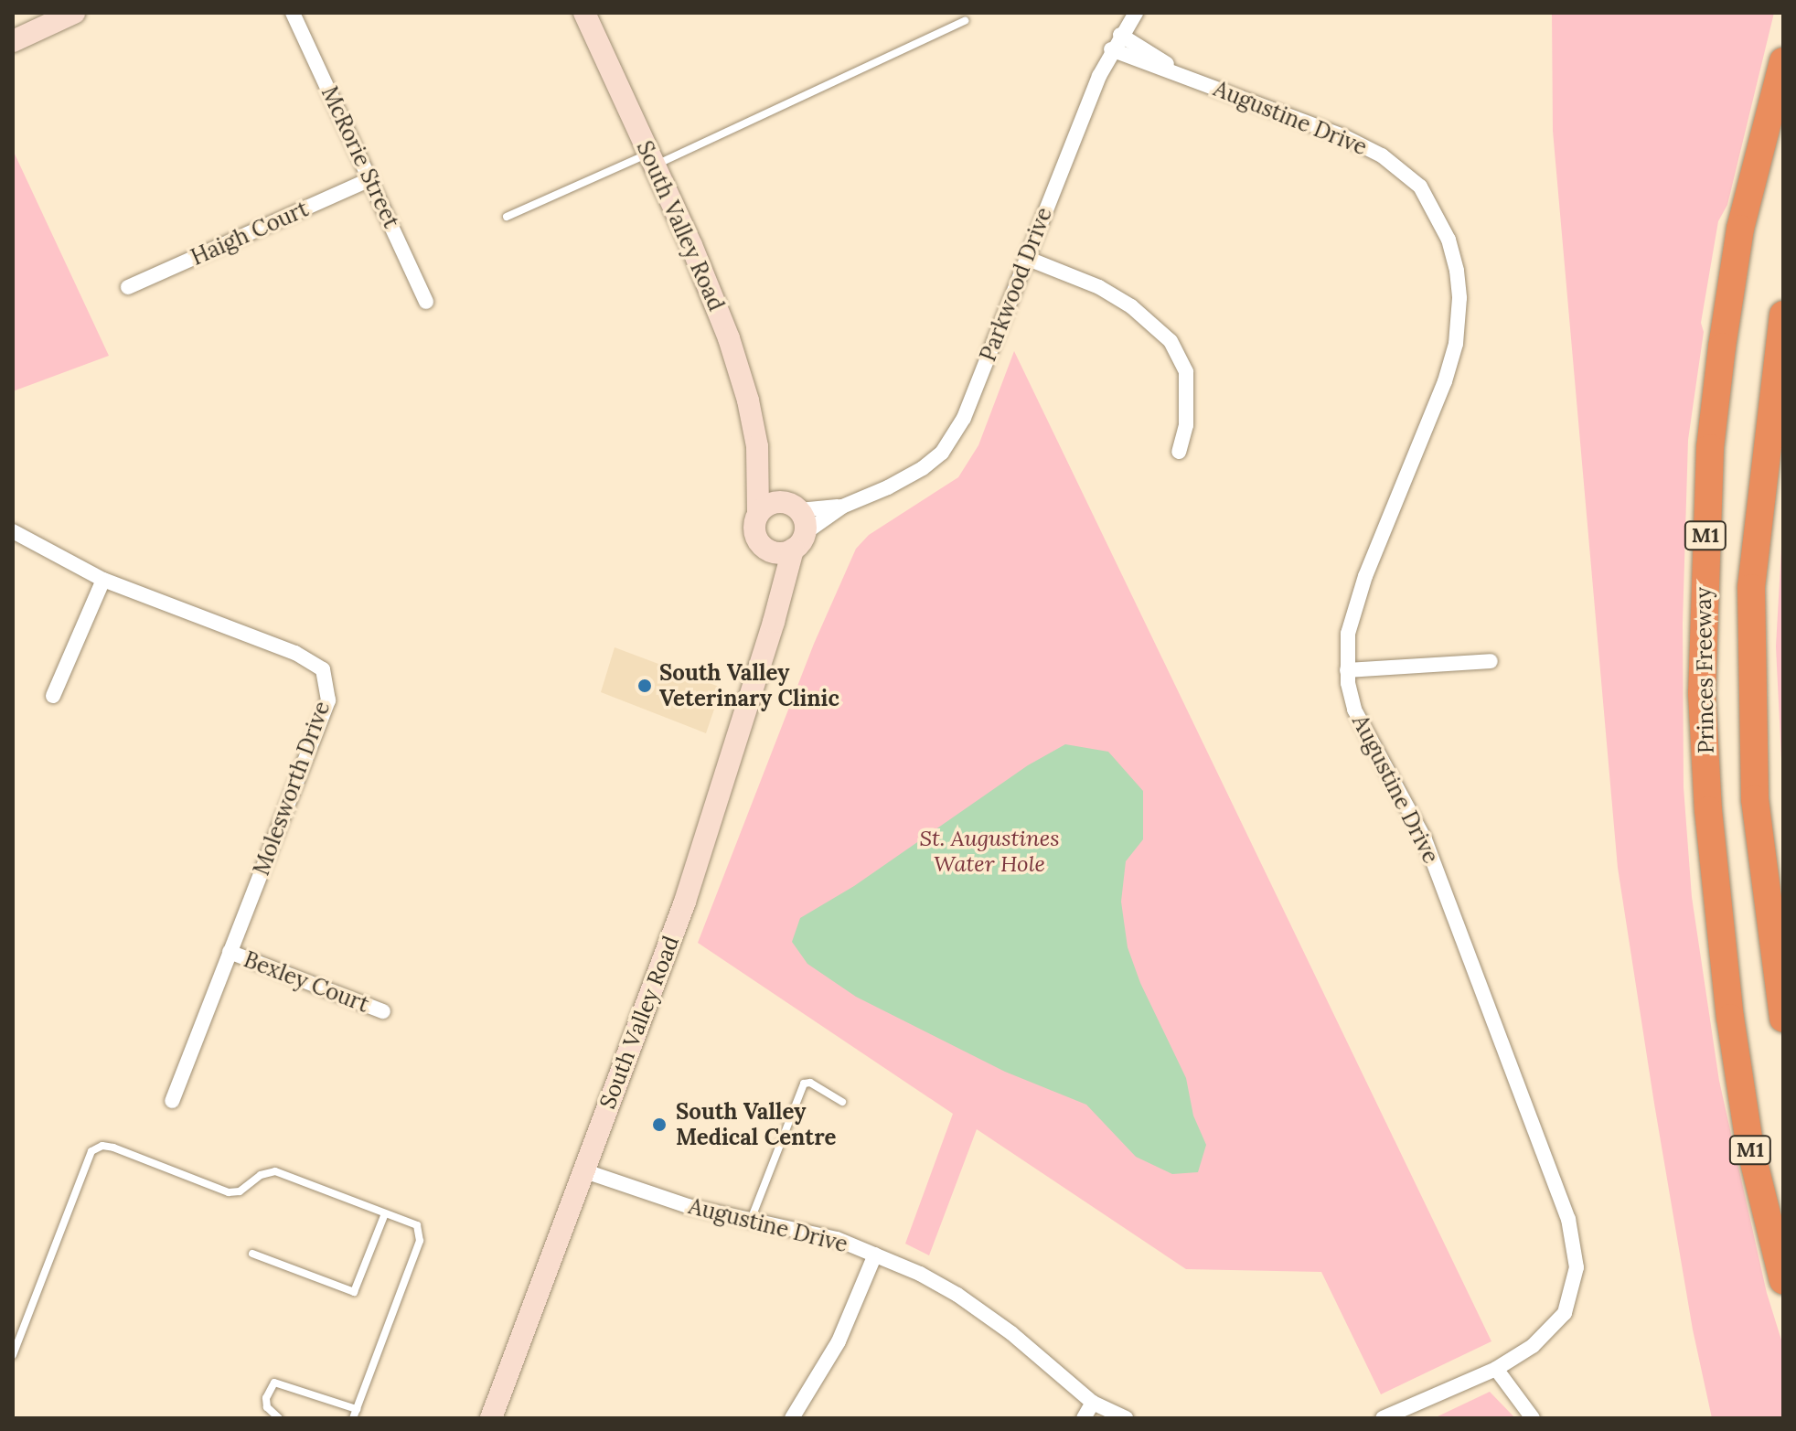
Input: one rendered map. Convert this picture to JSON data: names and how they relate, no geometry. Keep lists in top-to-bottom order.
{
  "streets": {
    "highway": ["M1", "Princes Freeway"],
    "main road": ["South Valley Road"],
    "street": [
      "Augustine Drive",
      "McRorie Street",
      "Haigh Court",
      "Parkwood Drive",
      "Molesworth Drive",
      "Bexley Court"
    ]
  },
  "crossings": [
    ["Augustine Drive", "South Valley Road"],
    ["Augustine Drive", "Parkwood Drive"],
    ["McRorie Street", "Haigh Court"],
    ["South Valley Road", "Parkwood Drive"],
    ["Molesworth Drive", "Bexley Court"]
  ],
  "parks": ["St. Augustines Water Hole"],
  "places": ["South Valley Veterinary Clinic", "South Valley Medical Centre"]
}
